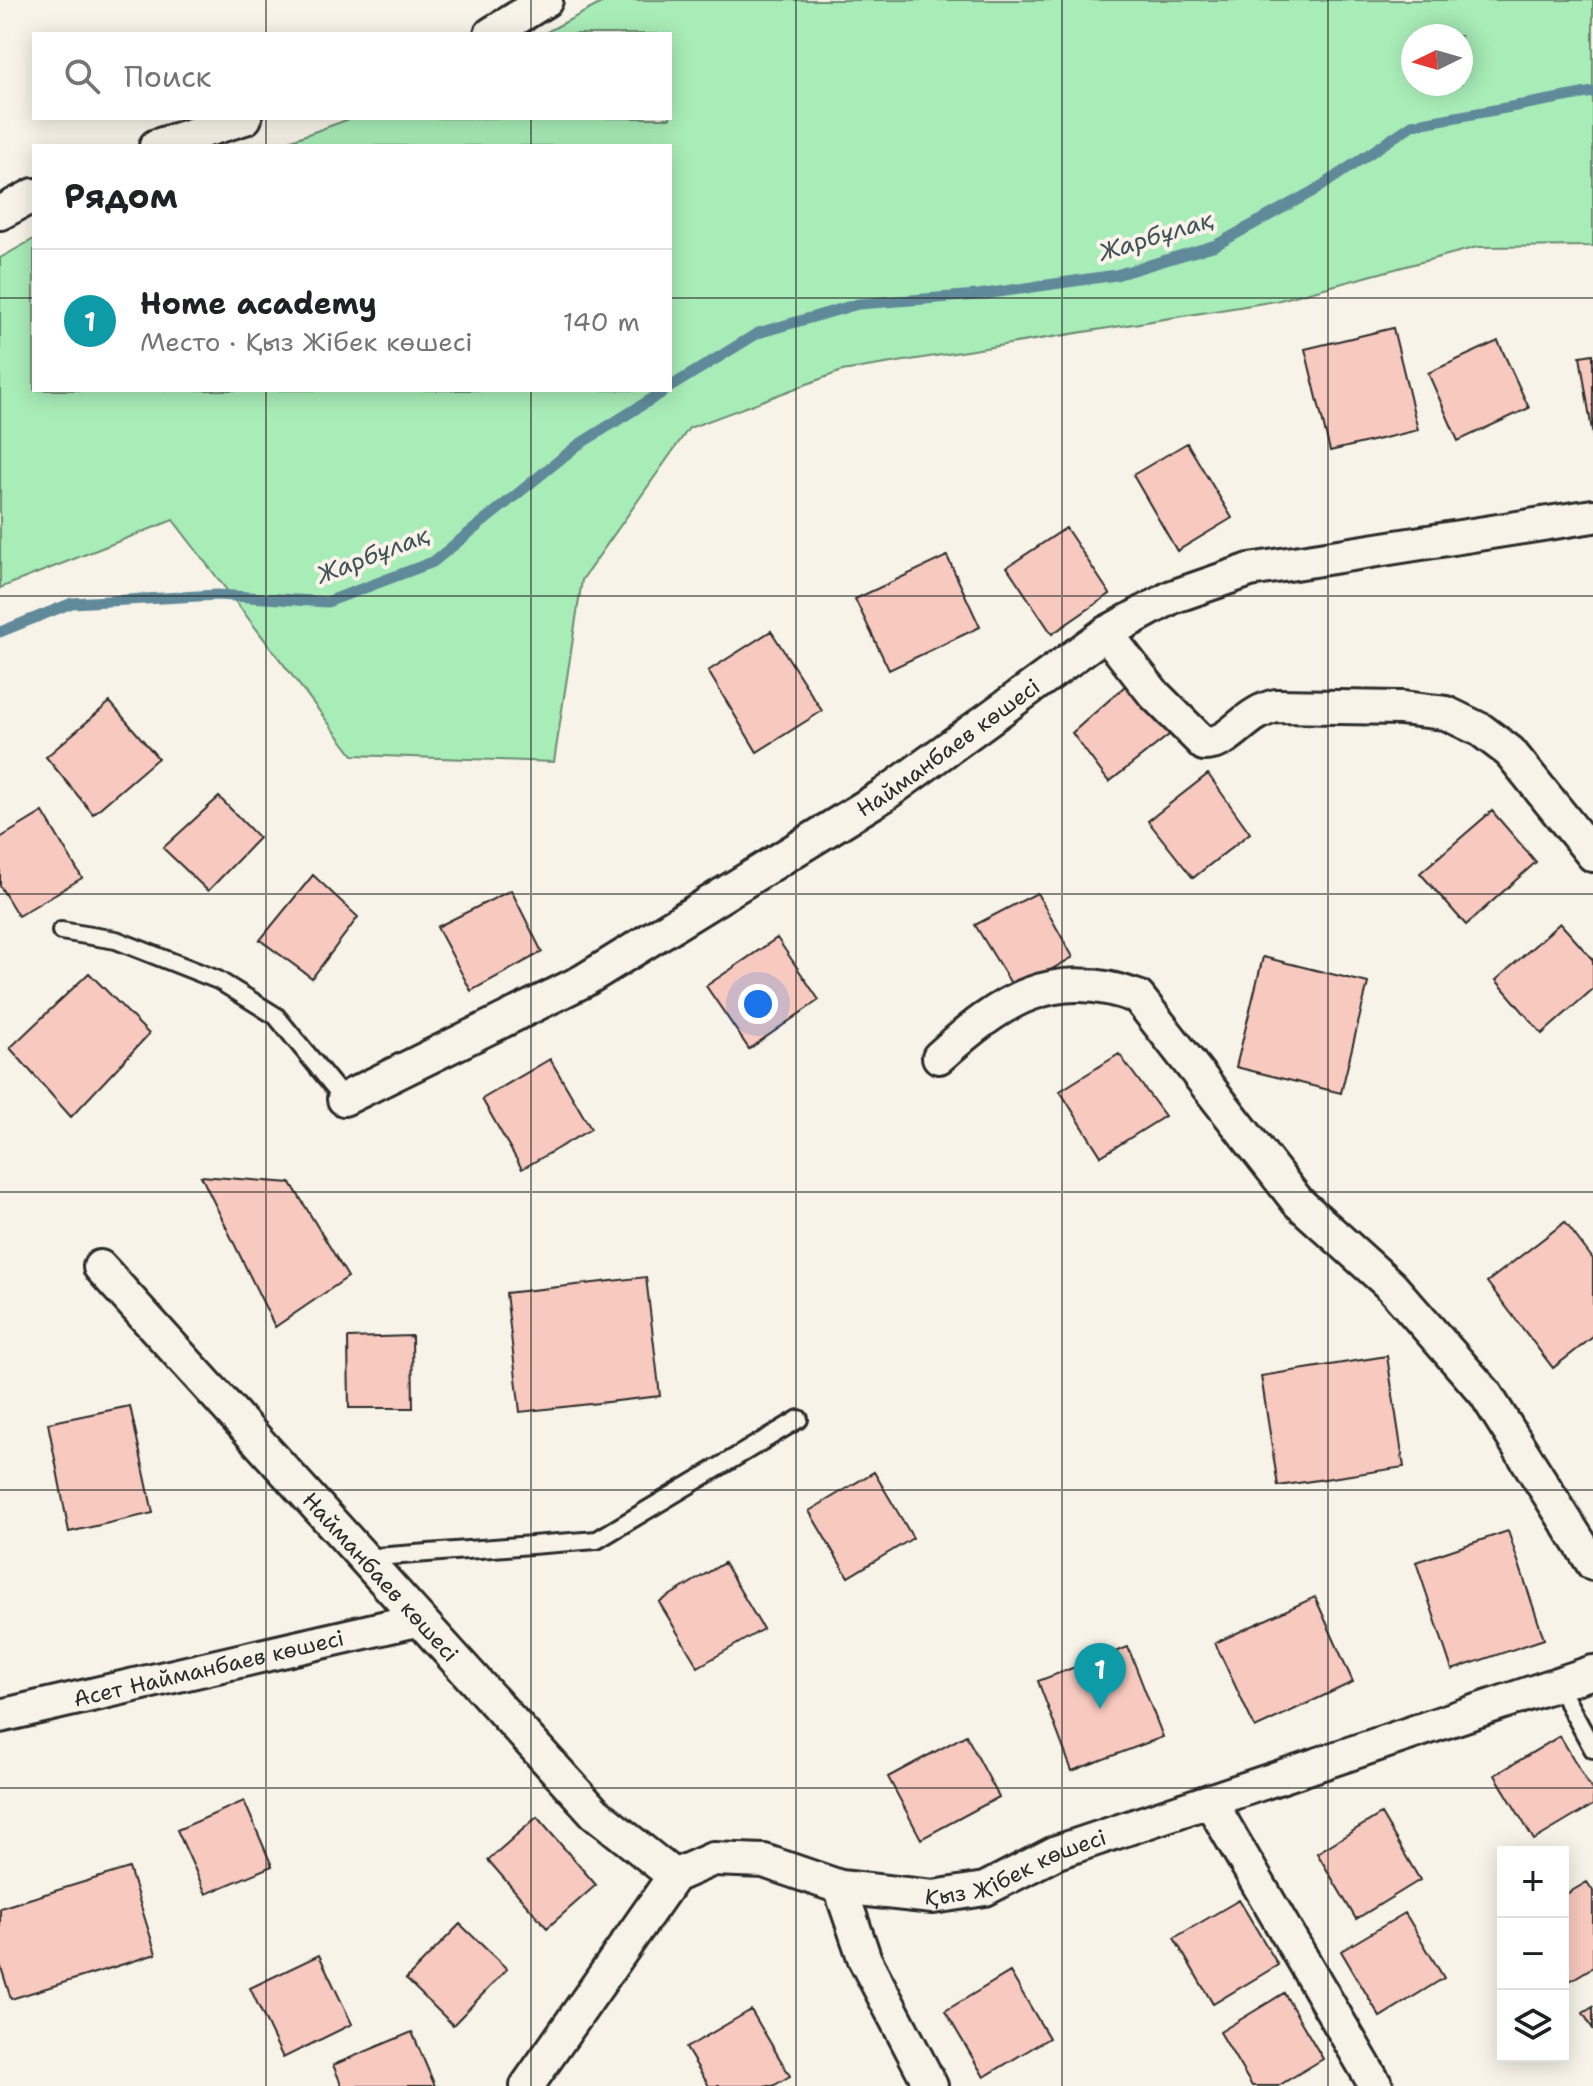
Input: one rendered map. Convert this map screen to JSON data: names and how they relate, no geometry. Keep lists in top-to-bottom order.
{
  "streets": {
    "street": ["Найманбаев көшесі", "Асет Найманбаев көшесі", "Қыз Жібек көшесі"]
  },
  "crossings": [
    ["Найманбаев көшесі", "Асет Найманбаев көшесі"],
    ["Найманбаев көшесі", "Қыз Жібек көшесі"]
  ],
  "water": ["Жарбұлақ"],
  "north": "left",
  "page": {
    "search": "Поиск",
    "heading": "Рядом",
    "list": [
      {
        "mark": "1",
        "name": "Home academy",
        "note": "Место · Қыз Жібек көшесі",
        "value": "140 m"
      }
    ],
    "pins": "1",
    "map_buttons": ["+", "−"]
  }
}
